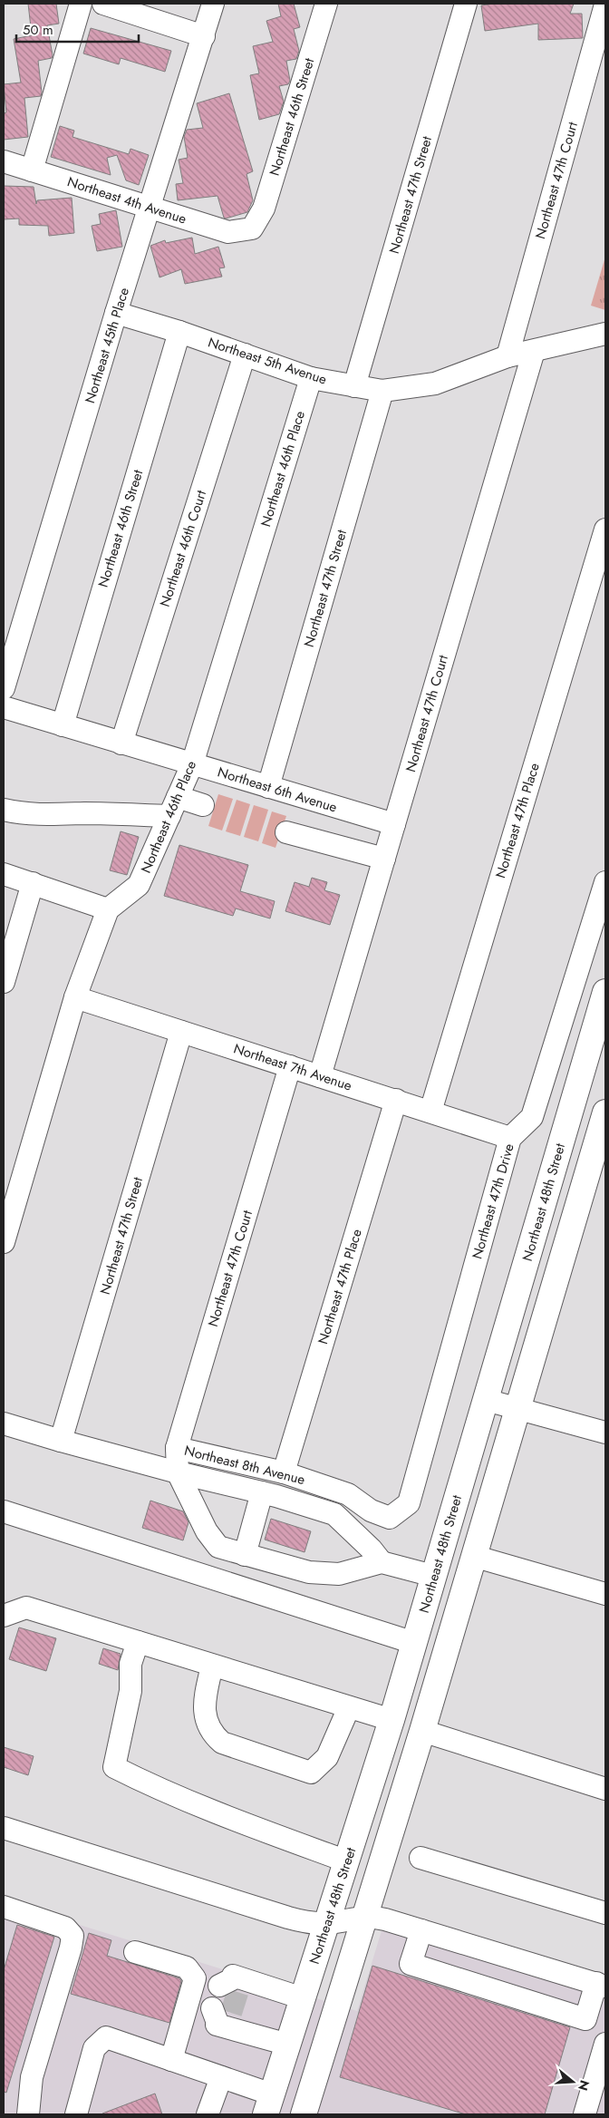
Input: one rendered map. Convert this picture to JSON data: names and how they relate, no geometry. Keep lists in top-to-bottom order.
{
  "streets": {
    "main road": ["Northeast 48th Street"],
    "street": [
      "Northeast 46th Street",
      "Northeast 47th Court",
      "Northeast 47th Street",
      "Northeast 4th Avenue",
      "Northeast 45th Place",
      "Northeast 5th Avenue",
      "Northeast 46th Place",
      "Northeast 46th Court",
      "Northeast 6th Avenue",
      "Northeast 47th Place",
      "Northeast 7th Avenue",
      "Northeast 47th Drive",
      "Northeast 8th Avenue"
    ]
  },
  "crossings": [
    ["Northeast 46th Street", "Northeast 4th Avenue"],
    ["Northeast 46th Street", "Northeast 5th Avenue"],
    ["Northeast 46th Street", "Northeast 6th Avenue"],
    ["Northeast 47th Court", "Northeast 5th Avenue"],
    ["Northeast 47th Court", "Northeast 6th Avenue"],
    ["Northeast 47th Court", "Northeast 7th Avenue"],
    ["Northeast 47th Court", "Northeast 8th Avenue"],
    ["Northeast 47th Street", "Northeast 5th Avenue"],
    ["Northeast 47th Street", "Northeast 6th Avenue"],
    ["Northeast 47th Street", "Northeast 7th Avenue"],
    ["Northeast 47th Street", "Northeast 8th Avenue"],
    ["Northeast 4th Avenue", "Northeast 45th Place"],
    ["Northeast 45th Place", "Northeast 5th Avenue"],
    ["Northeast 5th Avenue", "Northeast 46th Place"],
    ["Northeast 5th Avenue", "Northeast 46th Court"],
    ["Northeast 46th Place", "Northeast 6th Avenue"],
    ["Northeast 46th Place", "Northeast 7th Avenue"],
    ["Northeast 46th Court", "Northeast 6th Avenue"],
    ["Northeast 47th Place", "Northeast 7th Avenue"],
    ["Northeast 47th Place", "Northeast 8th Avenue"],
    ["Northeast 7th Avenue", "Northeast 47th Drive"],
    ["Northeast 47th Drive", "Northeast 8th Avenue"]
  ],
  "scale_bar": "50 m",
  "north": "right"
}
